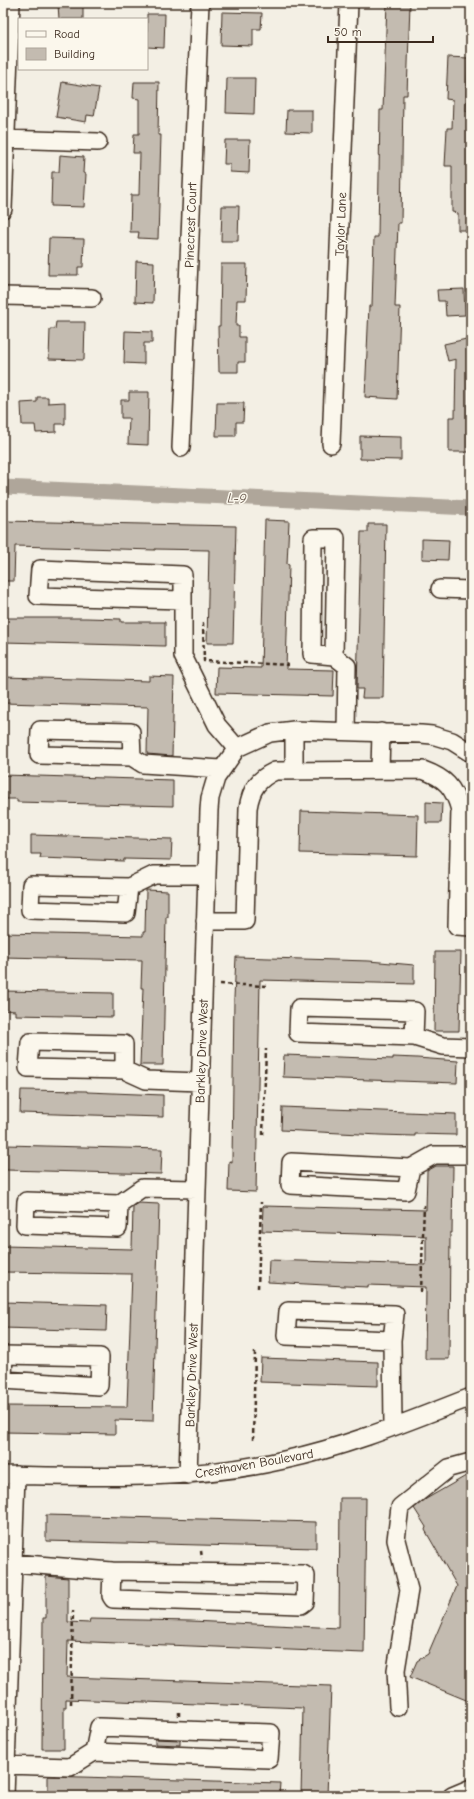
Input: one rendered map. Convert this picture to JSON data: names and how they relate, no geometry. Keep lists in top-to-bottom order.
{
  "streets": {
    "street": [
      "Taylor Lane",
      "Pinecrest Court",
      "Barkley Drive West",
      "Cresthaven Boulevard"
    ]
  },
  "crossings": [
    ["Barkley Drive West", "Cresthaven Boulevard"]
  ],
  "water": ["L-9"],
  "legend": ["Road", "Building"],
  "scale_bar": "50 m"
}
